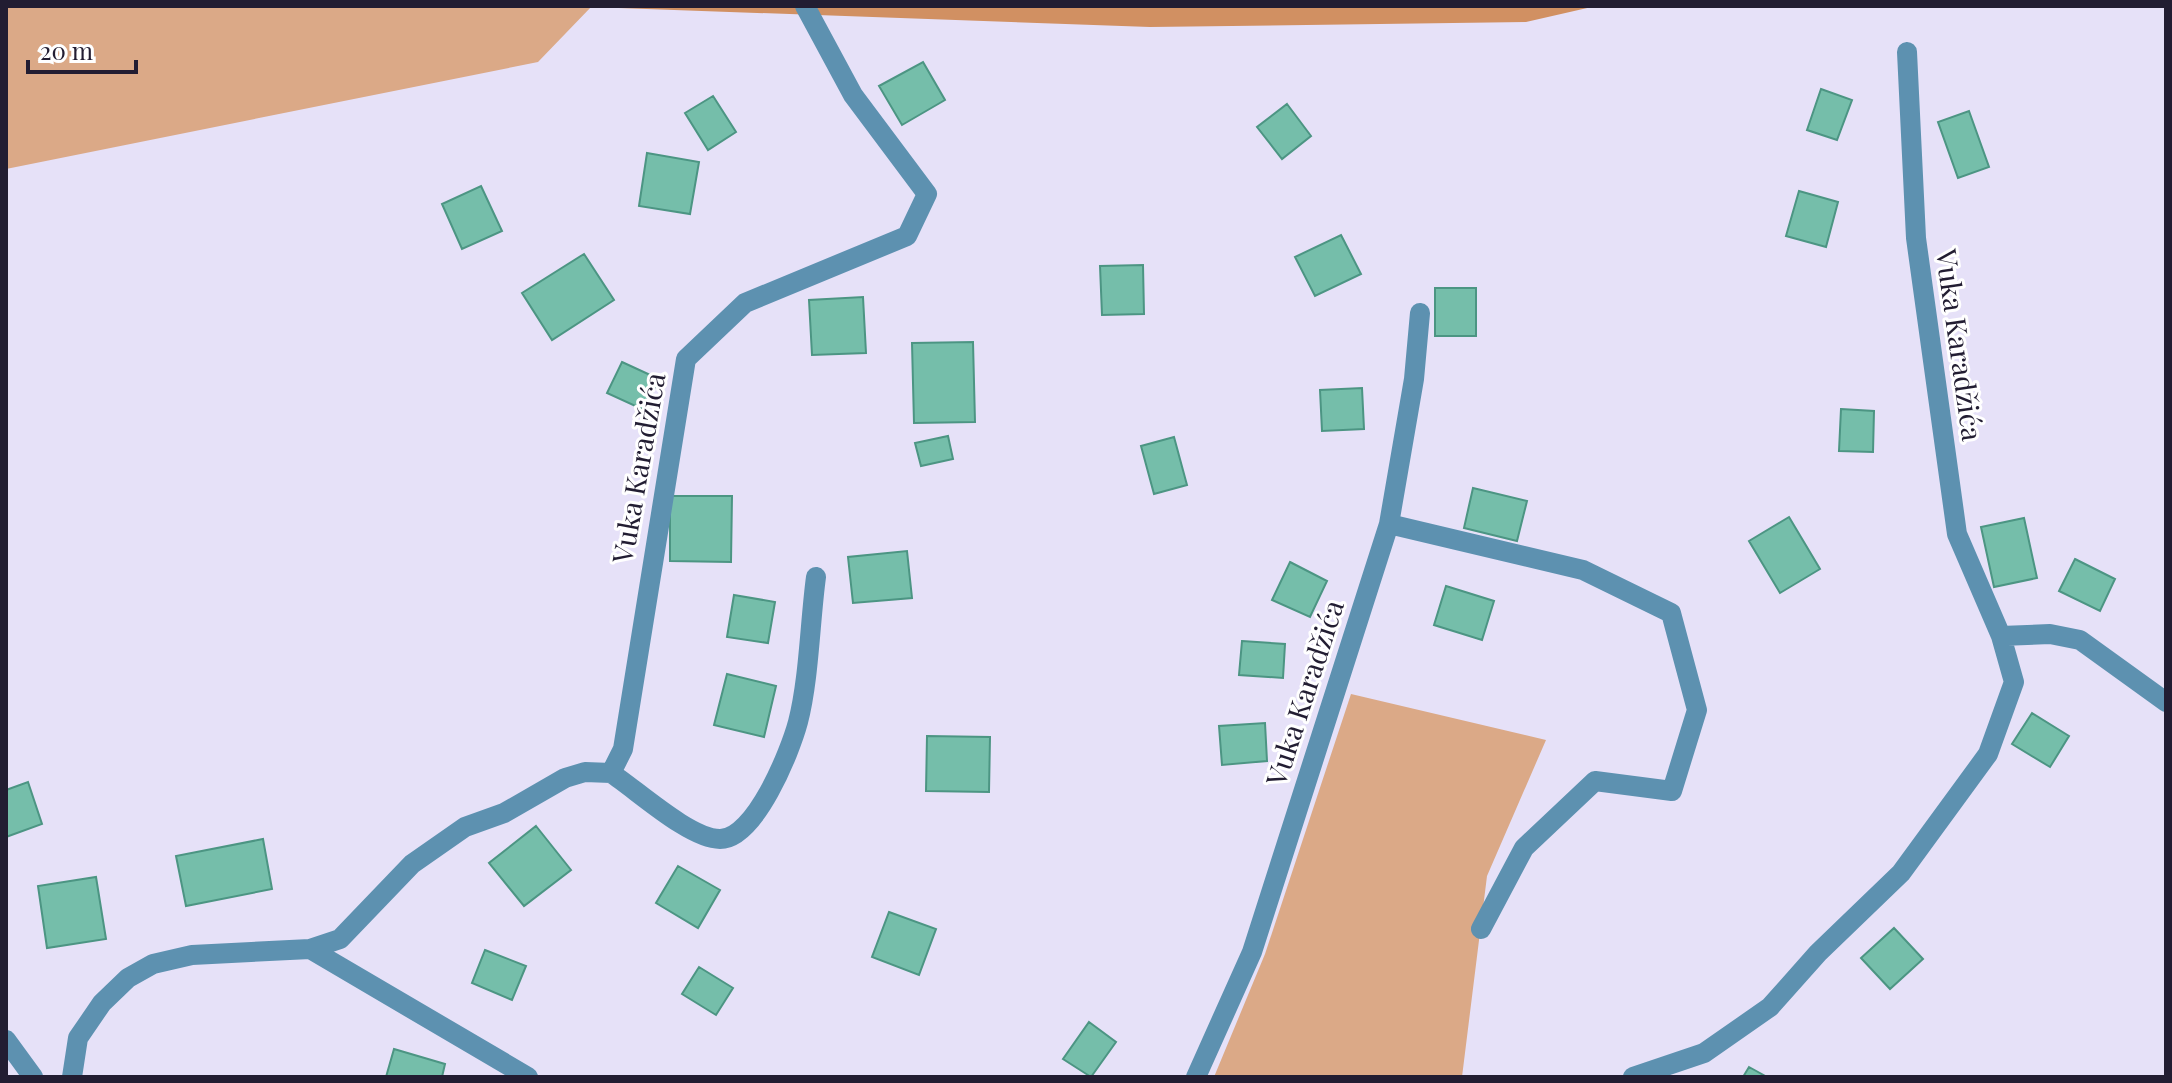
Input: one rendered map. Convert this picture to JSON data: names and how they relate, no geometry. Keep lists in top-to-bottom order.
{
  "streets": {
    "street": ["Vuka Karadžića"]
  },
  "scale_bar": "20 m"
}
